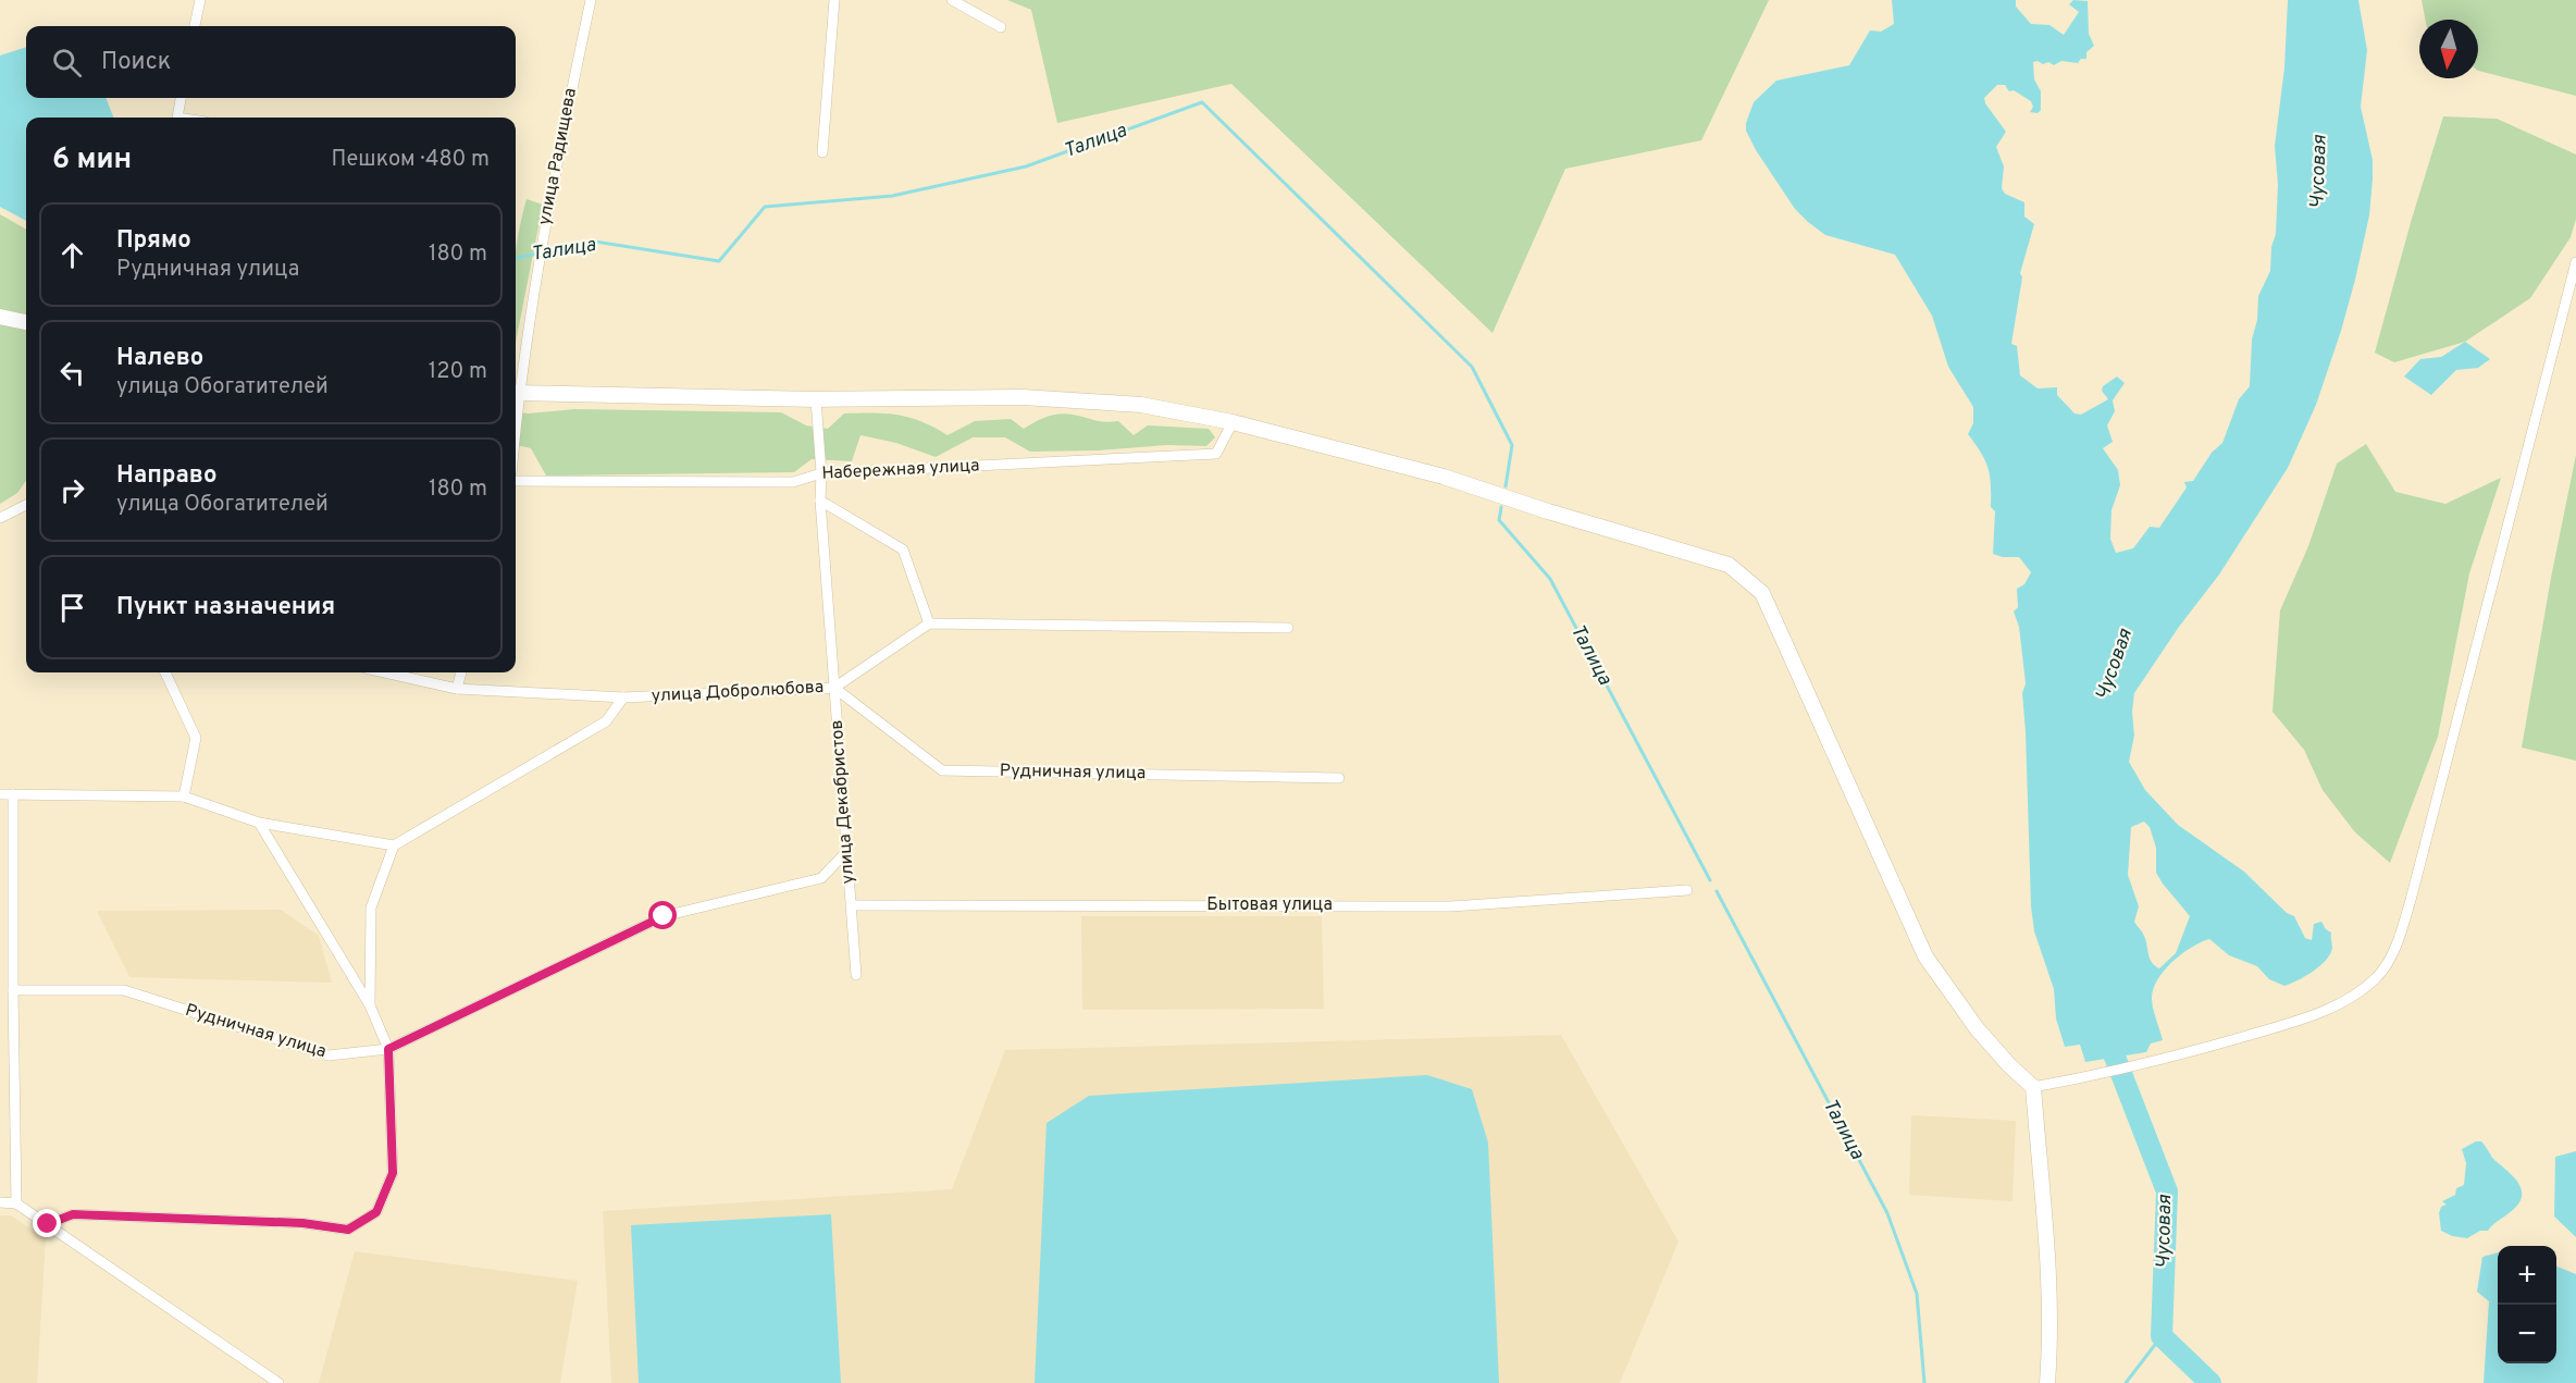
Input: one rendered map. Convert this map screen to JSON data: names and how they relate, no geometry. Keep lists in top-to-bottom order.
{
  "streets": {
    "street": [
      "улица Радищева",
      "Набережная улица",
      "улица Добролюбова",
      "Рудничная улица",
      "улица Декабристов",
      "Бытовая улица"
    ]
  },
  "crossings": [
    ["Набережная улица", "улица Декабристов"],
    ["улица Добролюбова", "Рудничная улица"],
    ["улица Добролюбова", "улица Декабристов"],
    ["Рудничная улица", "улица Декабристов"],
    ["улица Декабристов", "Бытовая улица"]
  ],
  "water": ["Талица", "Чусовая"],
  "north": "bottom",
  "page": {
    "search": "Поиск",
    "heading": ["6 мин", "Пешком · 480 m"],
    "list": [
      ["Прямо", "Рудничная улица", "180 m"],
      ["Налево", "улица Обогатителей", "120 m"],
      ["Направо", "улица Обогатителей", "180 m"],
      "Пункт назначения"
    ],
    "map_buttons": ["+", "−"]
  }
}
